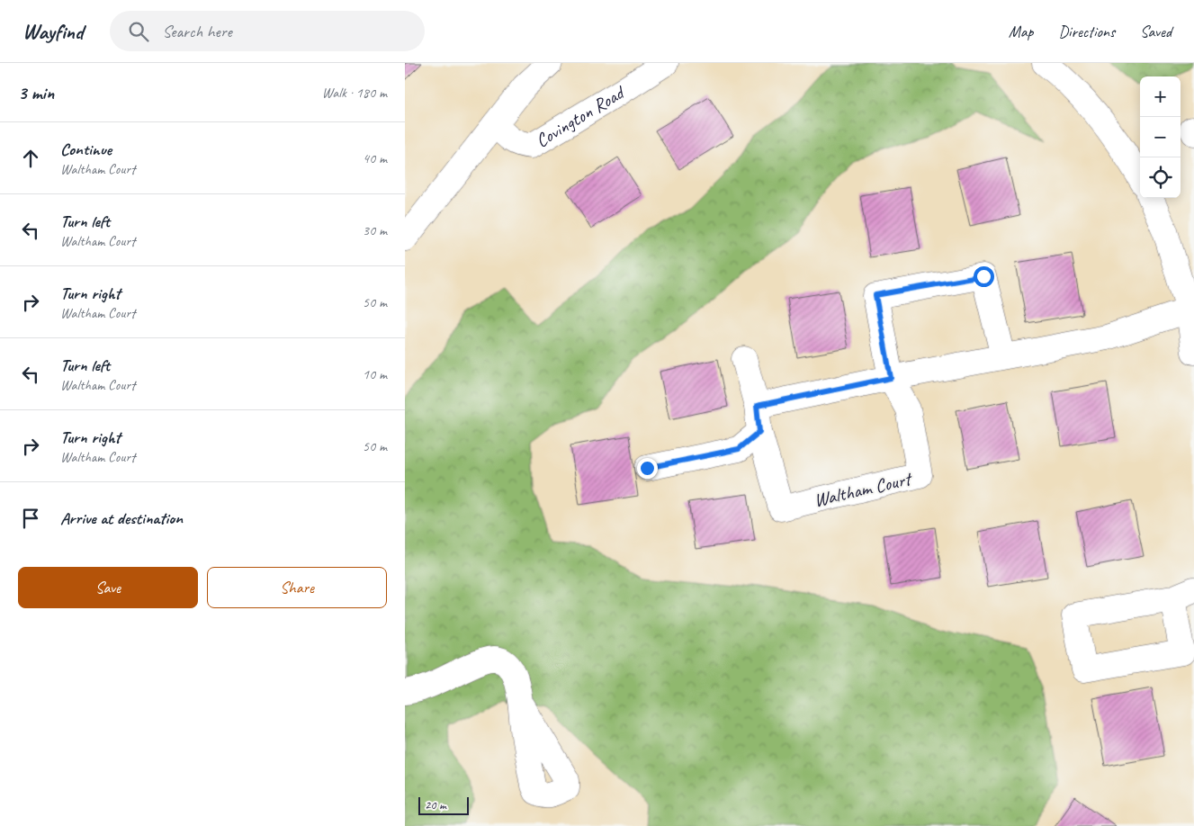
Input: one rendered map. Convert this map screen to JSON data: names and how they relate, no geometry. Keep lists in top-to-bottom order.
{
  "streets": {
    "street": ["Covington Road", "Waltham Court"]
  },
  "scale_bar": "20 m",
  "page": {
    "header": "Wayfind",
    "search": "Search here",
    "nav": ["Map", "Directions", "Saved"],
    "heading": ["3 min", "Walk · 180 m"],
    "map_buttons": ["+", "−"],
    "list": [
      ["Continue", "Waltham Court", "40 m"],
      ["Turn left", "Waltham Court", "30 m"],
      ["Turn right", "Waltham Court", "50 m"],
      ["Turn left", "Waltham Court", "10 m"],
      ["Turn right", "Waltham Court", "50 m"],
      "Arrive at destination"
    ],
    "buttons": ["Save", "Share"],
    "scale": "20 m"
  }
}
